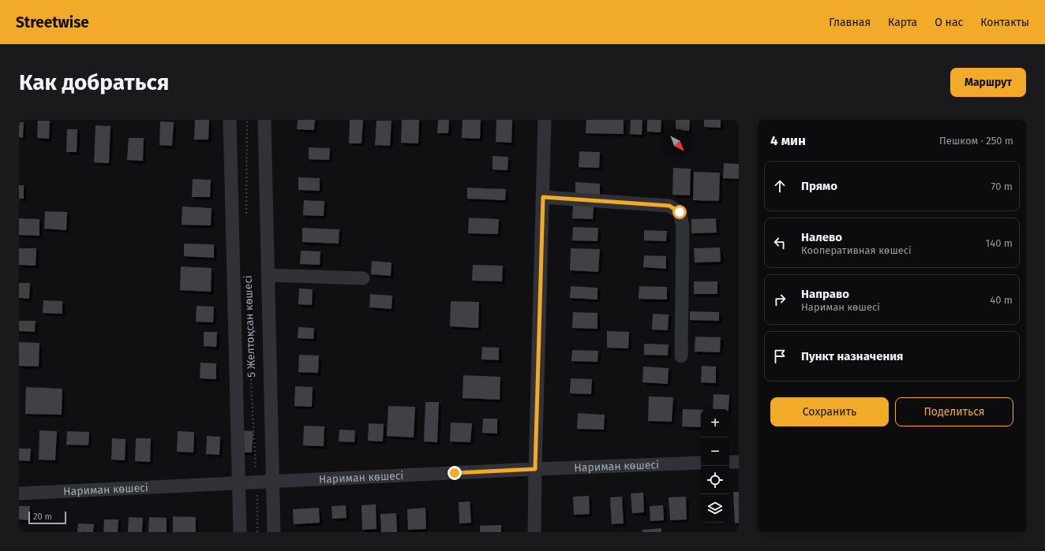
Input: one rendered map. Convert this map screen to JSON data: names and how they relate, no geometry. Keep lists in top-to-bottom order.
{
  "streets": {
    "street": ["5 Желтоқсан көшесі", "Нариман көшесі"]
  },
  "crossings": [
    ["5 Желтоқсан көшесі", "Нариман көшесі"]
  ],
  "scale_bar": "20 m",
  "north": "bottom right",
  "page": {
    "header": "Streetwise",
    "nav": [
      "Главная",
      "Карта",
      "О нас",
      "Контакты"
    ],
    "buttons": [
      "Маршрут",
      ["Сохранить", "Поделиться"]
    ],
    "title": "Как добраться",
    "heading": ["4 мин", "Пешком · 250 m"],
    "list": [
      ["Прямо", "70 m"],
      ["Налево", "Кооперативная көшесі", "140 m"],
      ["Направо", "Нариман көшесі", "40 m"],
      "Пункт назначения"
    ],
    "map_buttons": ["+", "−"],
    "scale": "20 m"
  }
}
